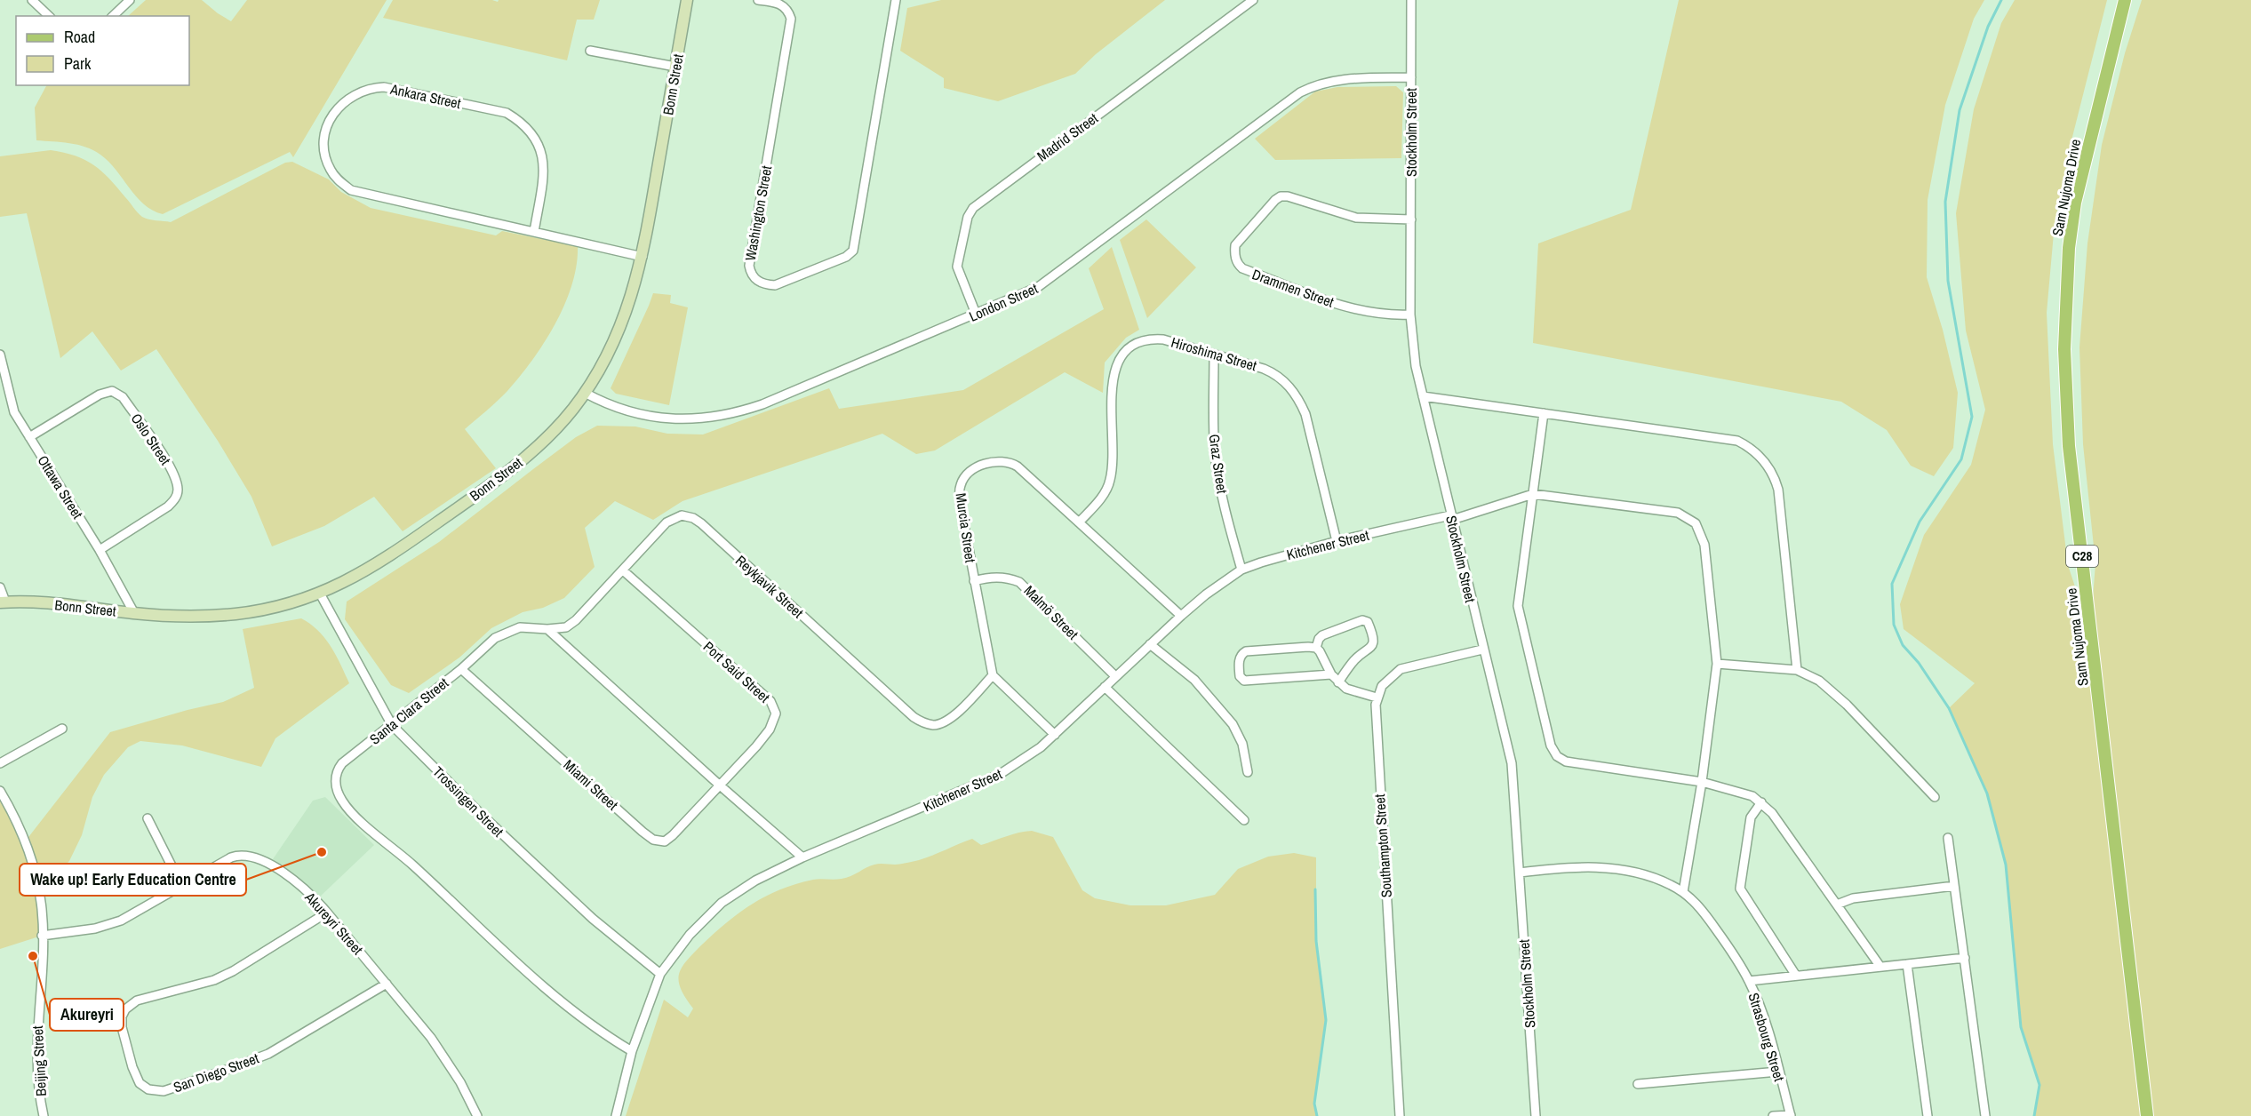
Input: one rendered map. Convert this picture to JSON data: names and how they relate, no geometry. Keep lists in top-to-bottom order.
{
  "streets": {
    "main road": ["Sam Nujoma Drive", "C28"],
    "street": [
      "Bonn Street",
      "Ankara Street",
      "Stockholm Street",
      "Madrid Street",
      "Washington Street",
      "Drammen Street",
      "London Street",
      "Hiroshima Street",
      "Oslo Street",
      "Graz Street",
      "Ottawa Street",
      "Murcia Street",
      "Kitchener Street",
      "Reykjavik Street",
      "Malmö Street",
      "Port Said Street",
      "Santa Clara Street",
      "Miami Street",
      "Trossingen Street",
      "Southampton Street",
      "Akureyri Street",
      "Strasbourg Street",
      "Beijing Street",
      "San Diego Street"
    ]
  },
  "crossings": [
    ["Bonn Street", "Ankara Street"],
    ["Bonn Street", "London Street"],
    ["Bonn Street", "Ottawa Street"],
    ["Bonn Street", "Trossingen Street"],
    ["Stockholm Street", "Drammen Street"],
    ["Stockholm Street", "London Street"],
    ["Stockholm Street", "Kitchener Street"],
    ["Stockholm Street", "Strasbourg Street"],
    ["Madrid Street", "London Street"],
    ["Hiroshima Street", "Graz Street"],
    ["Hiroshima Street", "Murcia Street"],
    ["Hiroshima Street", "Kitchener Street"],
    ["Oslo Street", "Ottawa Street"],
    ["Graz Street", "Kitchener Street"],
    ["Murcia Street", "Kitchener Street"],
    ["Murcia Street", "Reykjavik Street"],
    ["Murcia Street", "Malmö Street"],
    ["Kitchener Street", "Malmö Street"],
    ["Kitchener Street", "Santa Clara Street"],
    ["Kitchener Street", "Trossingen Street"],
    ["Reykjavik Street", "Port Said Street"],
    ["Reykjavik Street", "Santa Clara Street"],
    ["Port Said Street", "Miami Street"],
    ["Santa Clara Street", "Miami Street"],
    ["Santa Clara Street", "Trossingen Street"],
    ["Akureyri Street", "Beijing Street"],
    ["Akureyri Street", "San Diego Street"]
  ],
  "places": ["Wake up! Early Education Centre", "Akureyri"],
  "legend": ["Road", "Park"]
}
